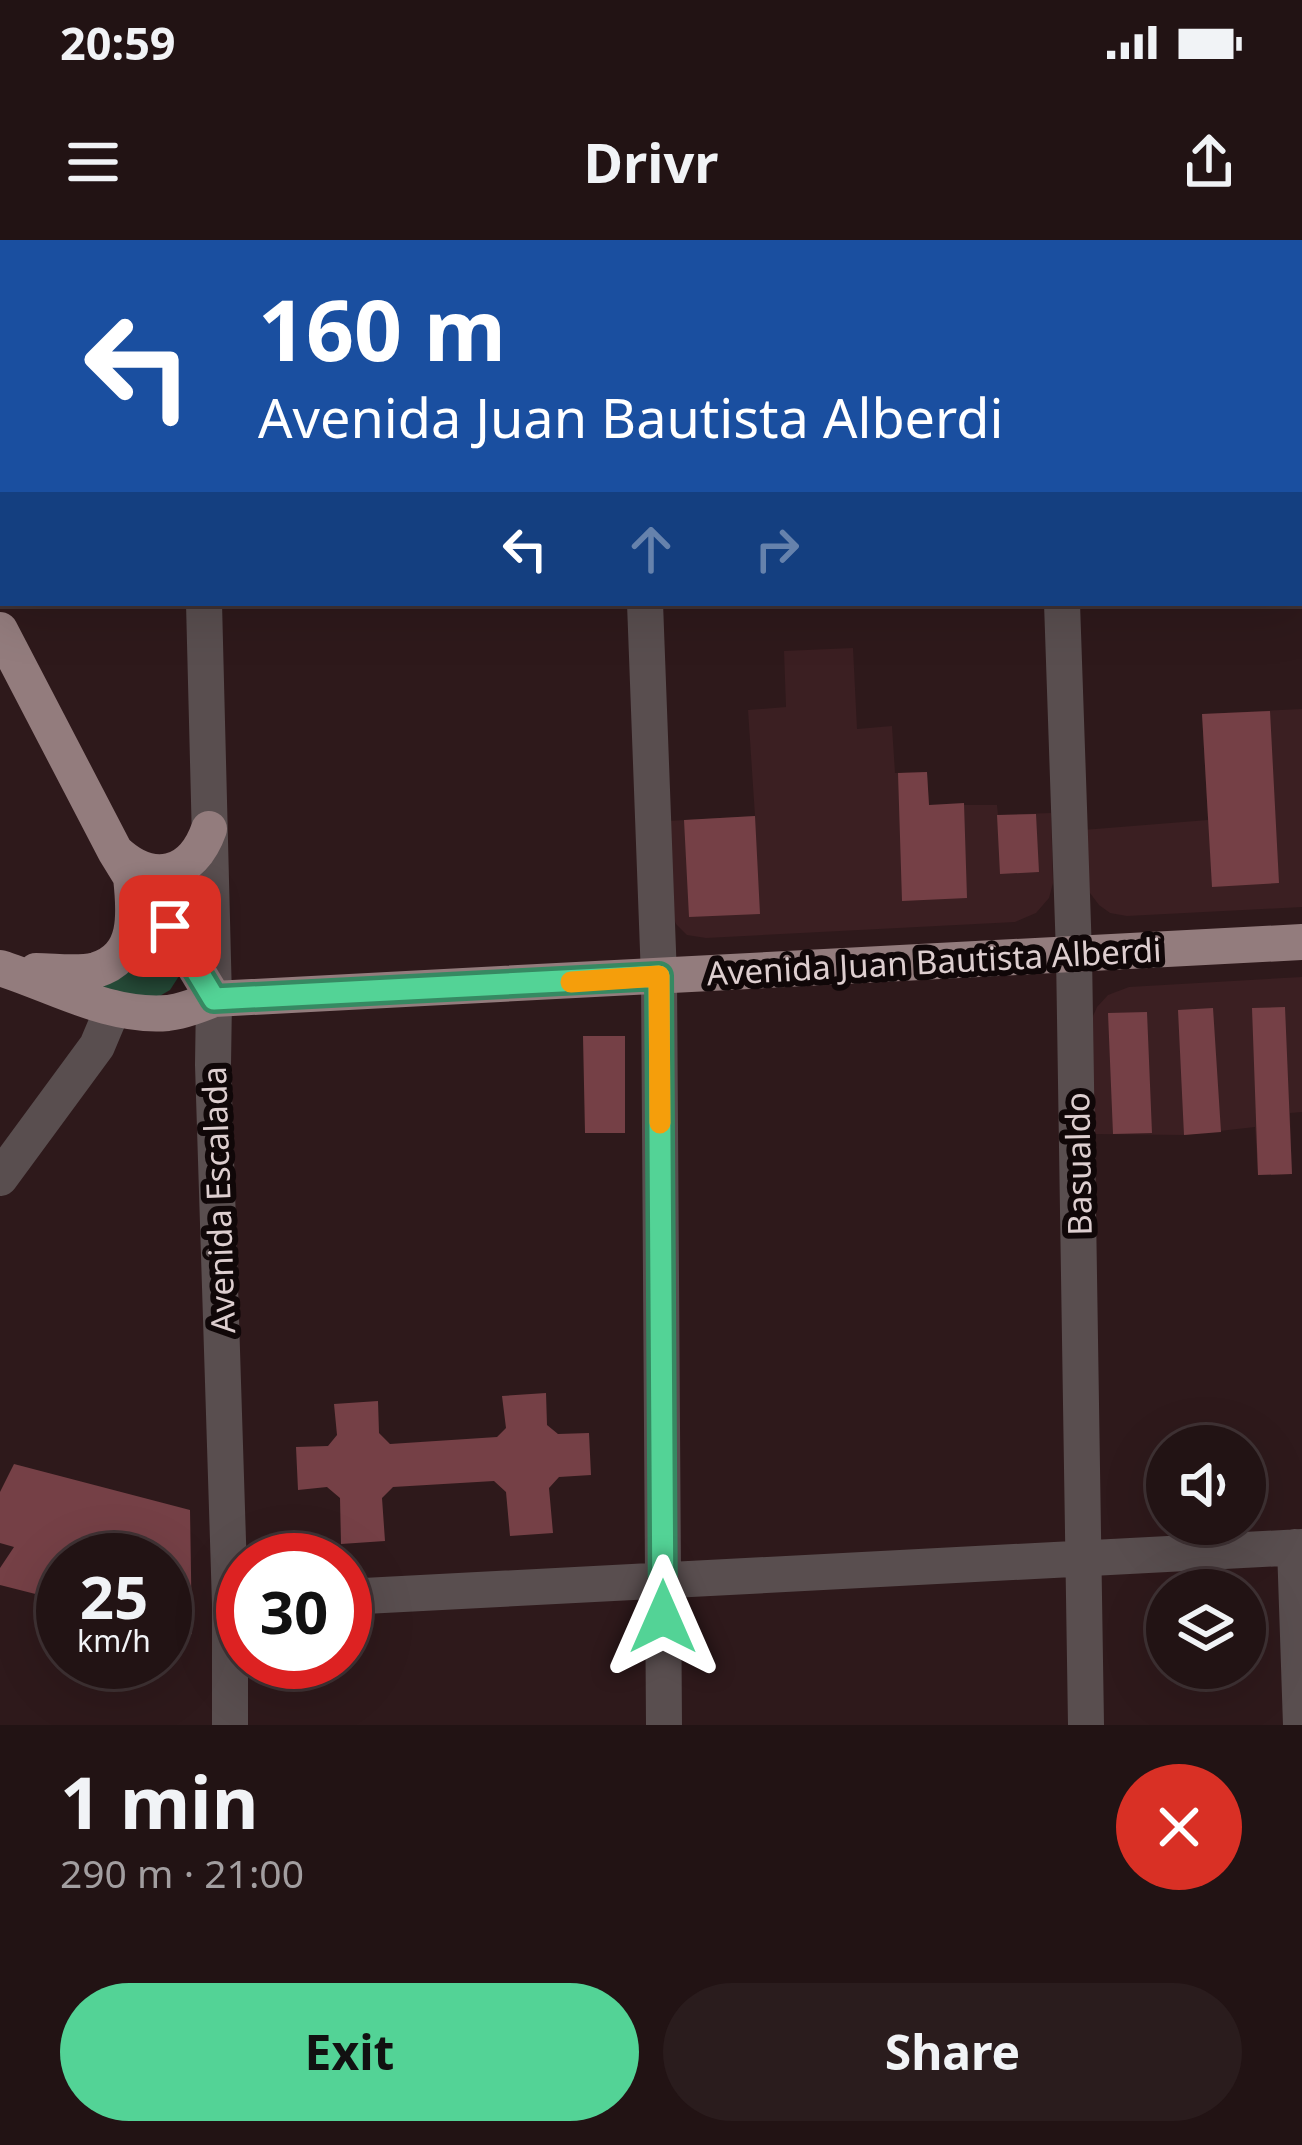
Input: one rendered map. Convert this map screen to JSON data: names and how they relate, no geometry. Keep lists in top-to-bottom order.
{
  "streets": {
    "main road": ["Avenida Juan Bautista Alberdi"],
    "street": ["Basualdo", "Avenida Escalada"]
  },
  "crossings": [
    ["Avenida Juan Bautista Alberdi", "Basualdo"],
    ["Avenida Juan Bautista Alberdi", "Avenida Escalada"]
  ],
  "page": {
    "status": "20:59",
    "header": "Drivr",
    "turn": ["160 m", "Avenida Juan Bautista Alberdi"],
    "speed": "25 km/h",
    "limit": "30",
    "heading": ["1 min", "290 m · 21:00"],
    "buttons": ["Exit", "Share"]
  }
}
